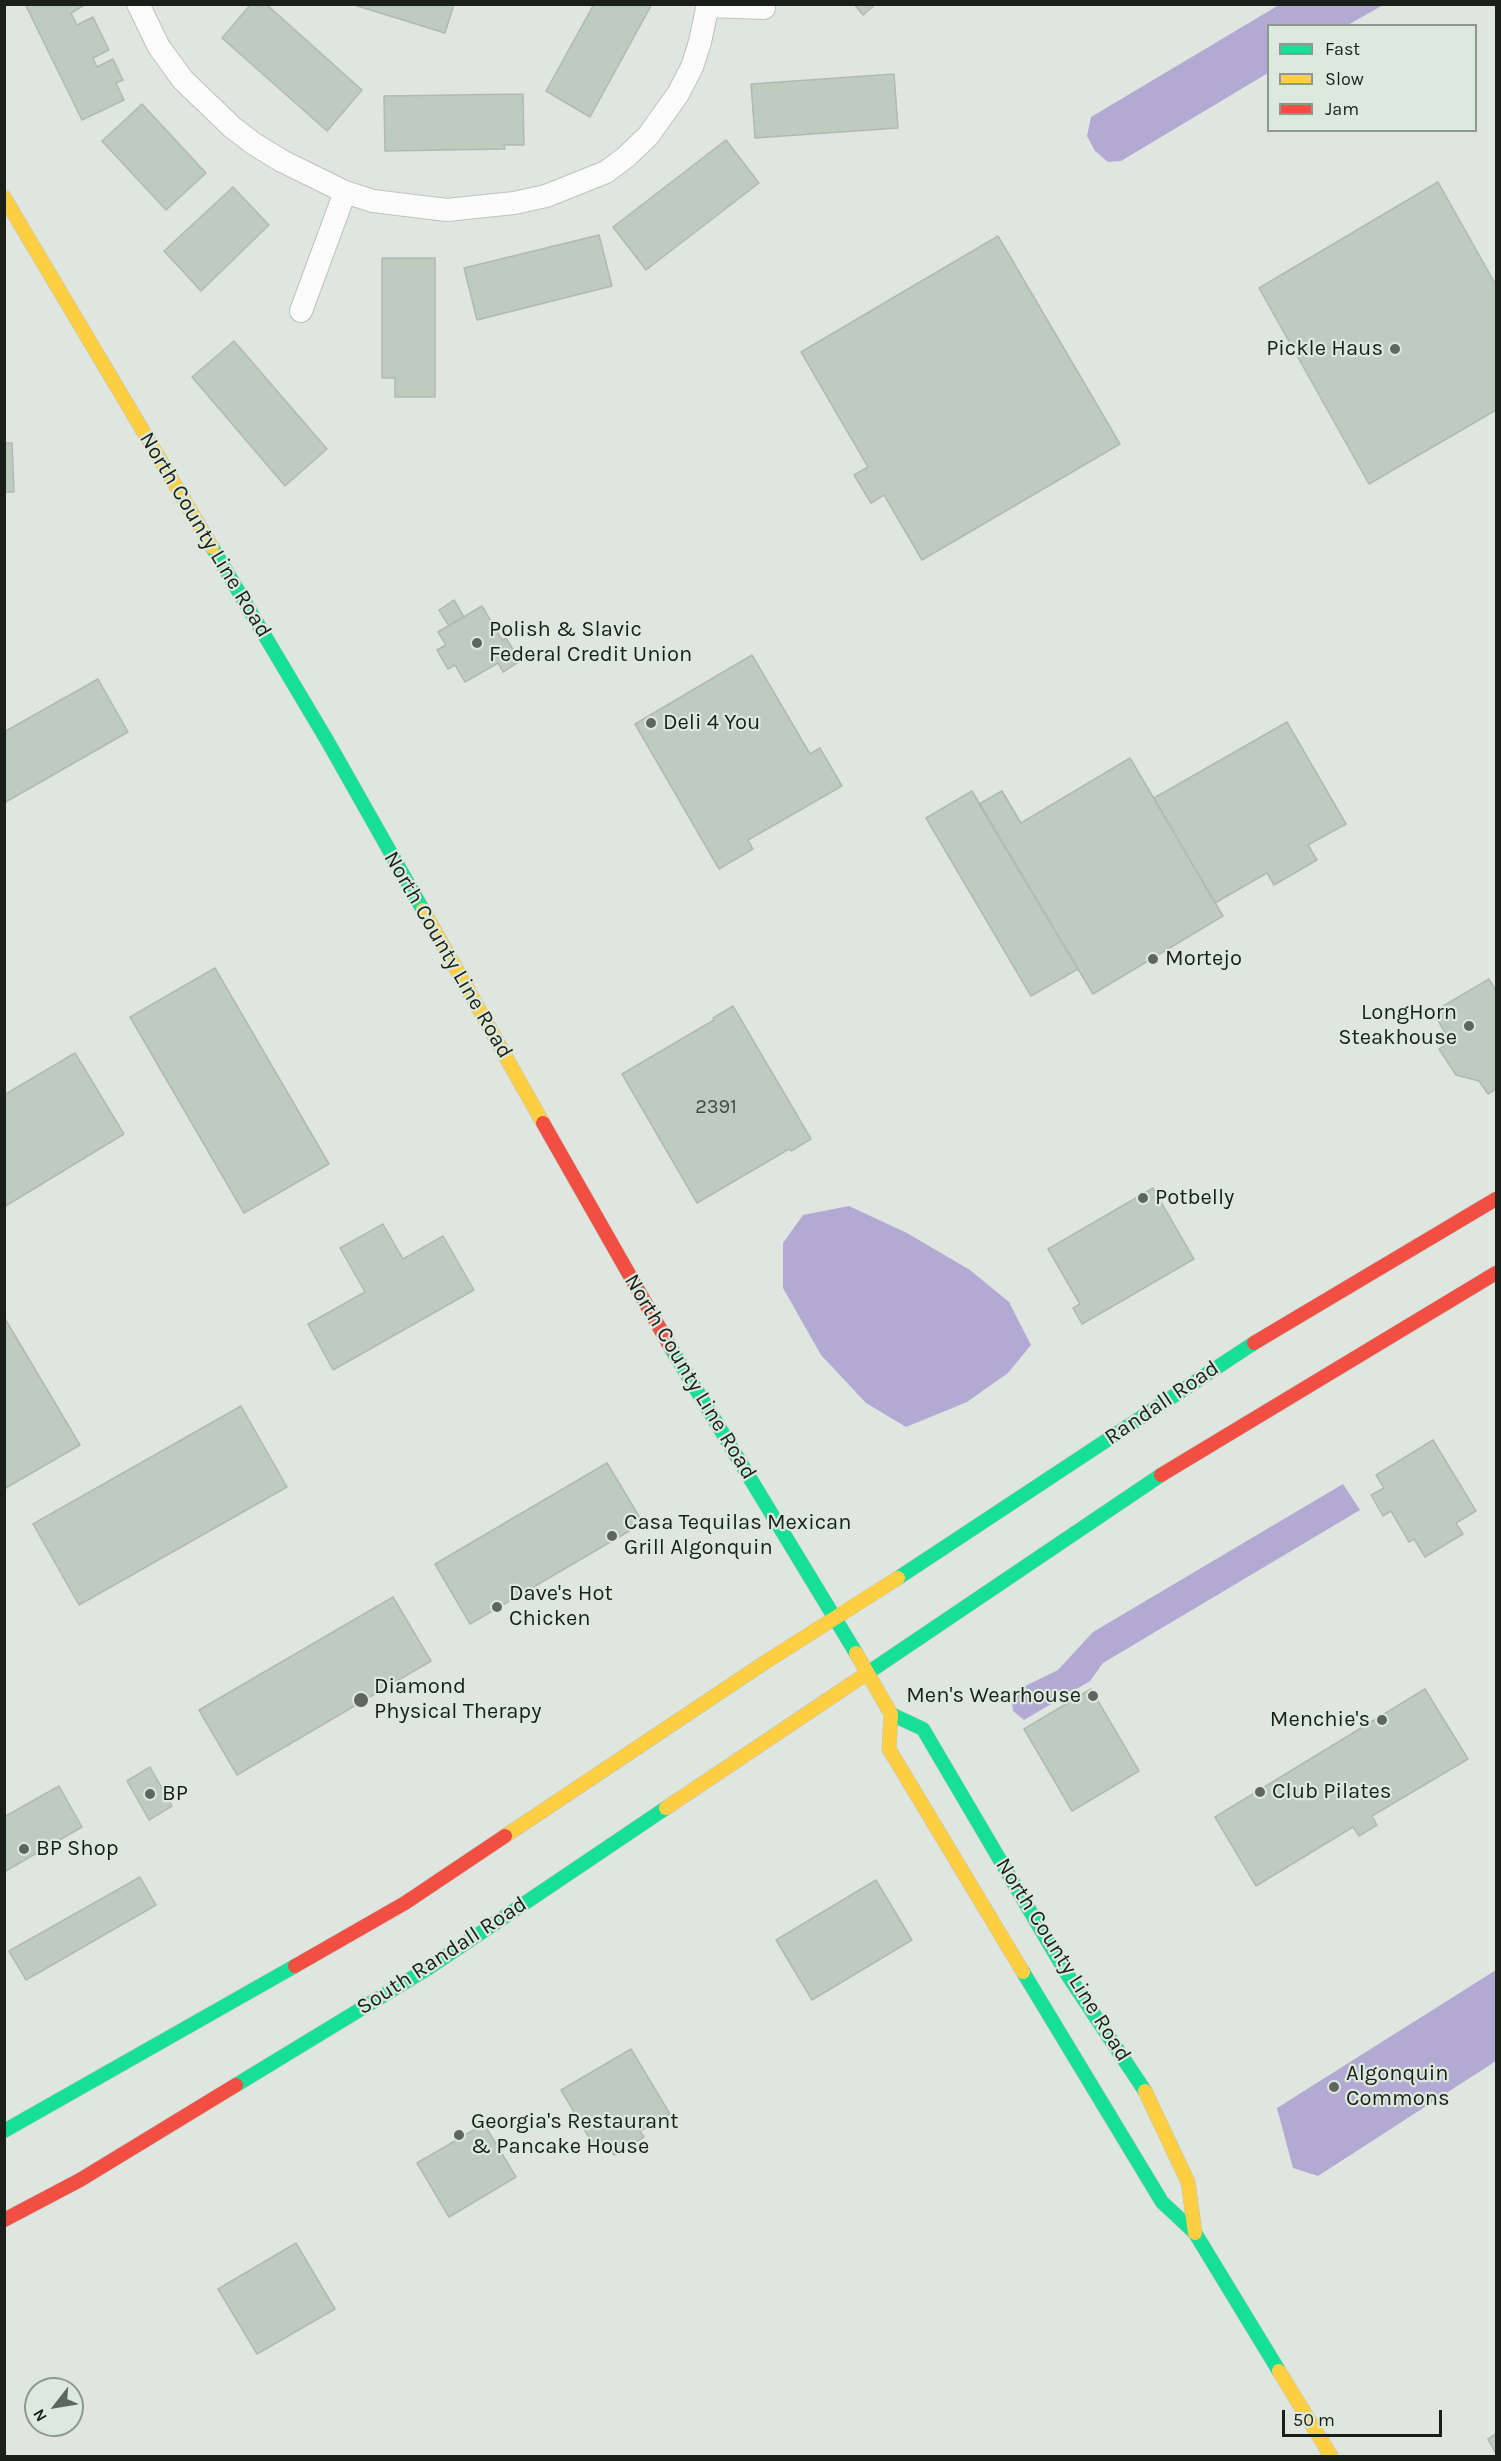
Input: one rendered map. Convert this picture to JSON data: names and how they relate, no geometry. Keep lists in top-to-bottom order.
{
  "streets": {
    "main road": ["North County Line Road", "Randall Road", "South Randall Road"]
  },
  "crossings": [
    ["North County Line Road", "Randall Road"],
    ["North County Line Road", "South Randall Road"]
  ],
  "places": [
    "Pickle Haus",
    "Polish & Slavic Federal Credit Union",
    "Deli 4 You",
    "Mortejo",
    "LongHorn Steakhouse",
    "Potbelly",
    "Casa Tequilas Mexican Grill Algonquin",
    "Dave's Hot Chicken",
    "Men's Wearhouse",
    "Diamond Physical Therapy",
    "Menchie's",
    "Club Pilates",
    "BP",
    "BP Shop",
    "Algonquin Commons",
    "Georgia's Restaurant & Pancake House"
  ],
  "house_numbers": ["2391"],
  "legend": ["Fast", "Slow", "Jam"],
  "scale_bar": "50 m",
  "north": "bottom left"
}
